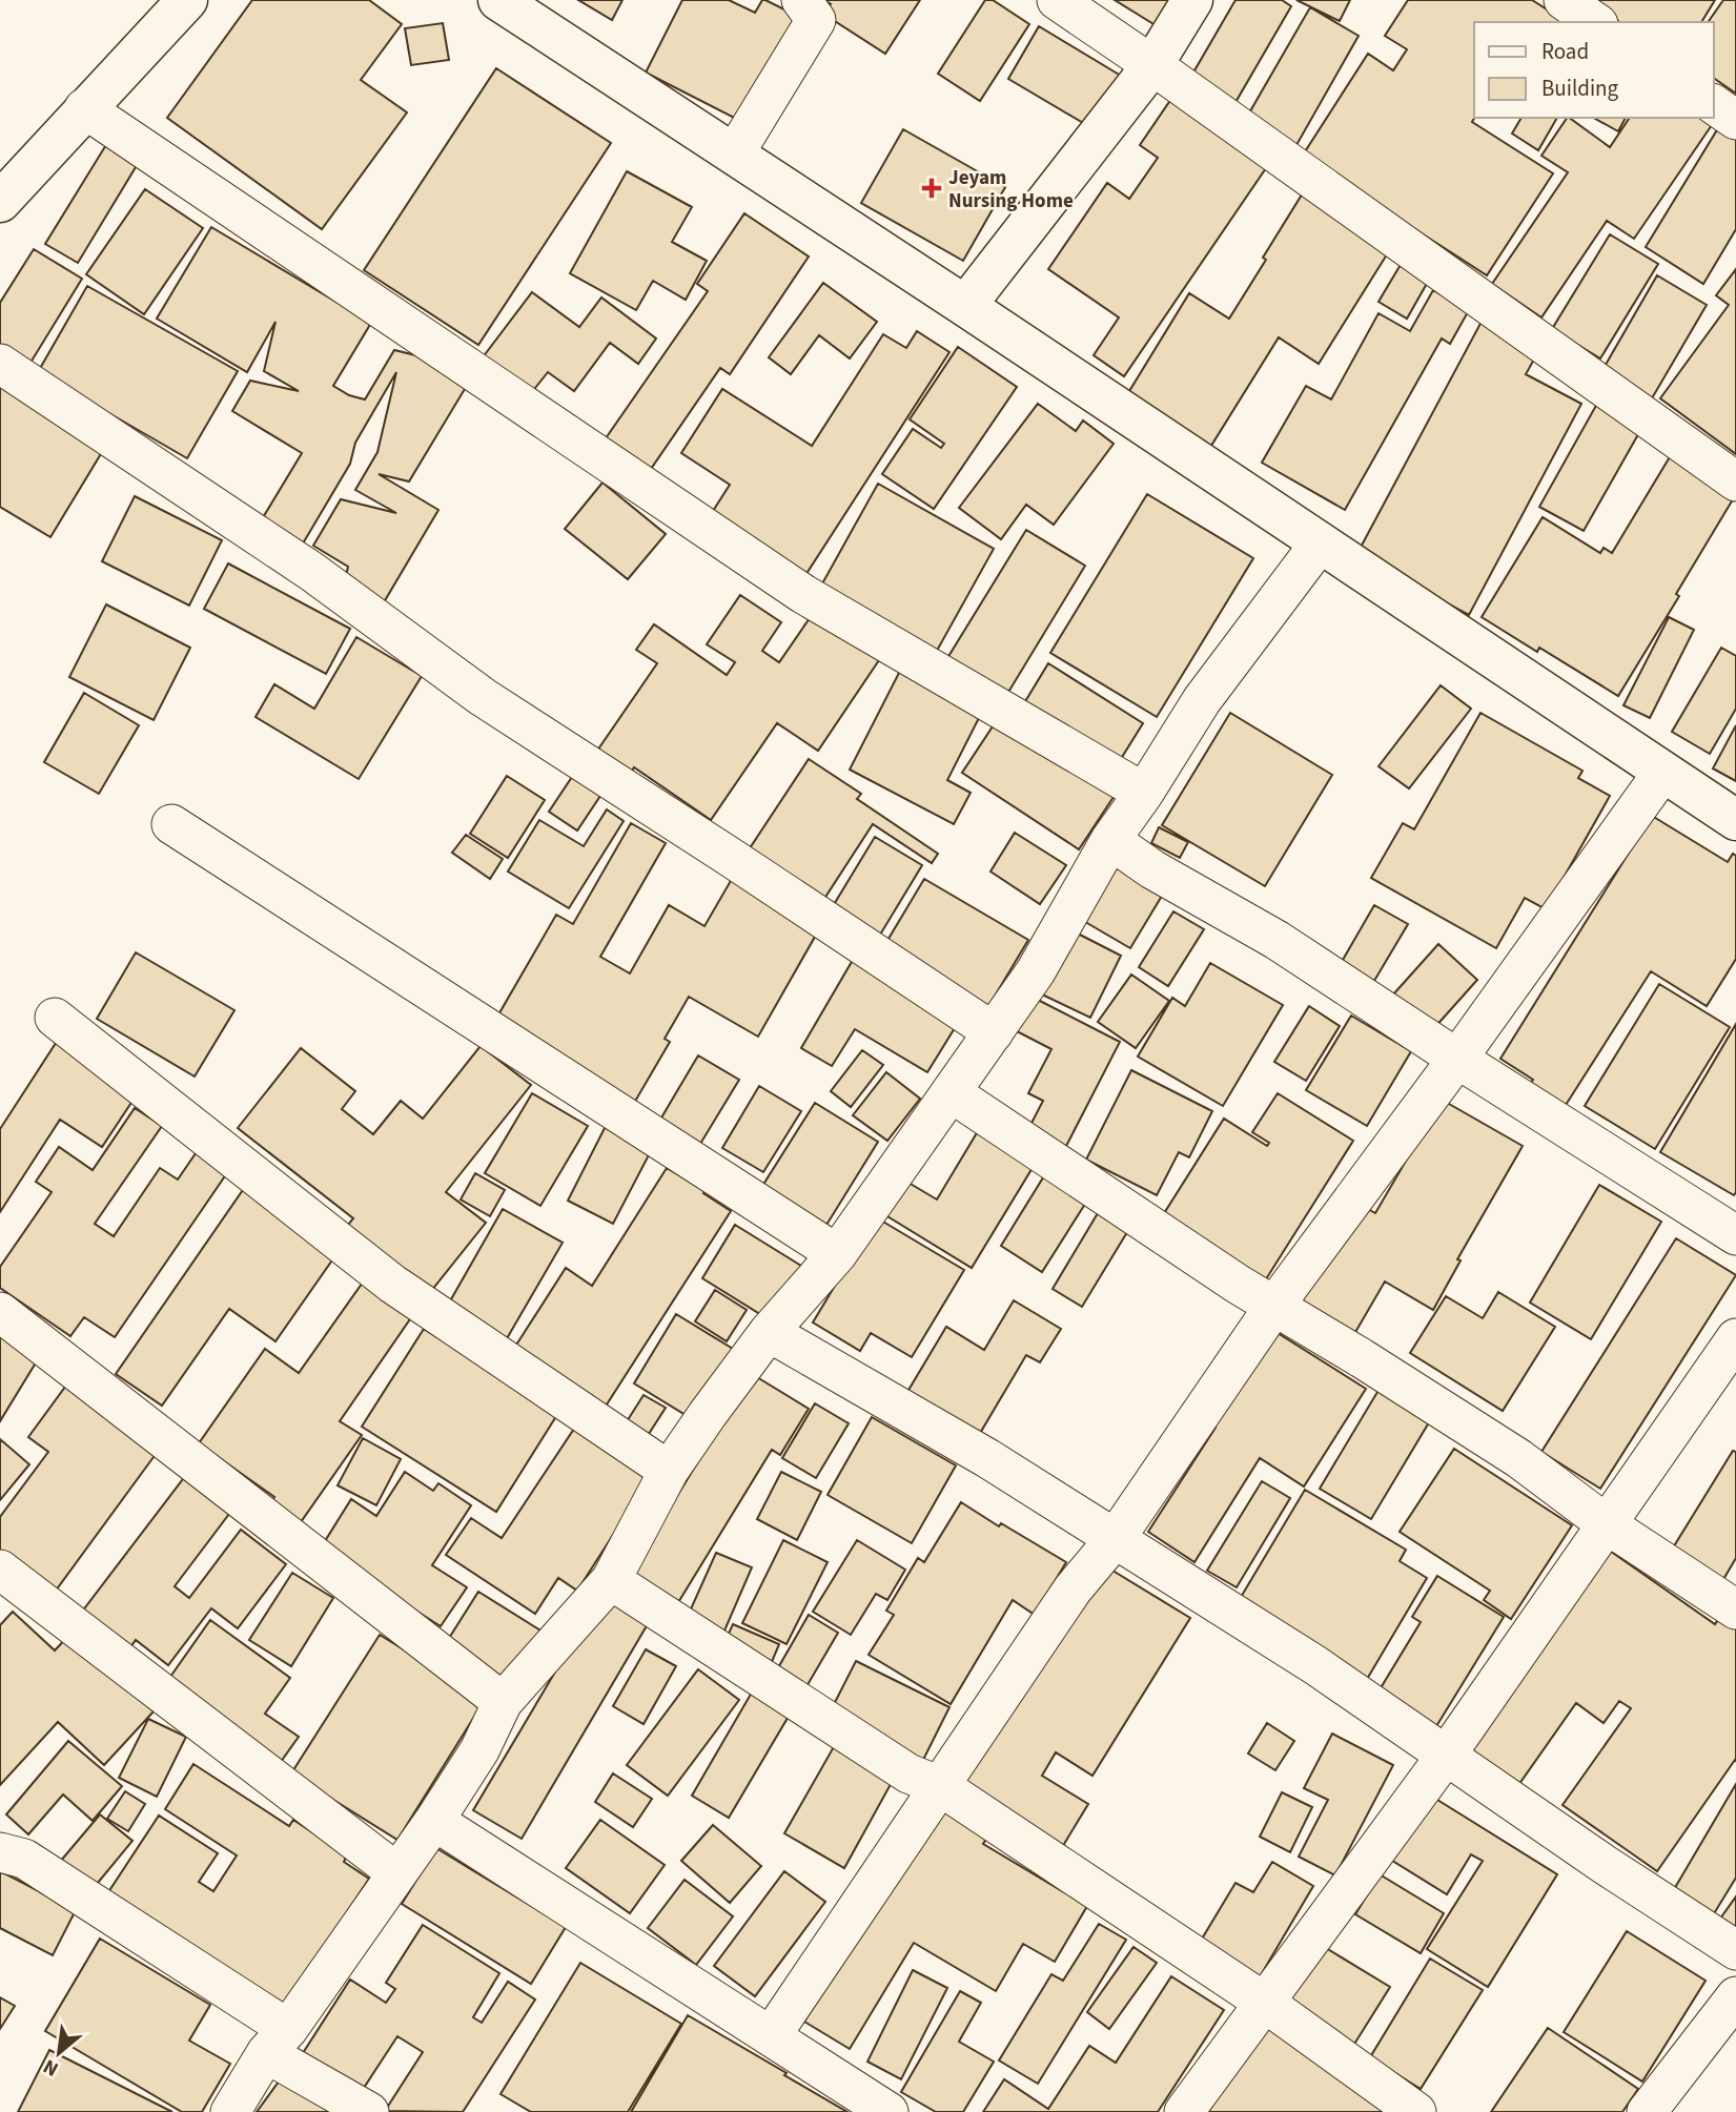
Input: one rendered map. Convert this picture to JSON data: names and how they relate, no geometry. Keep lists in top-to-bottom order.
{
  "places": {
    "health": ["Jeyam Nursing Home"]
  },
  "legend": ["Road", "Building"],
  "north": "bottom left"
}
